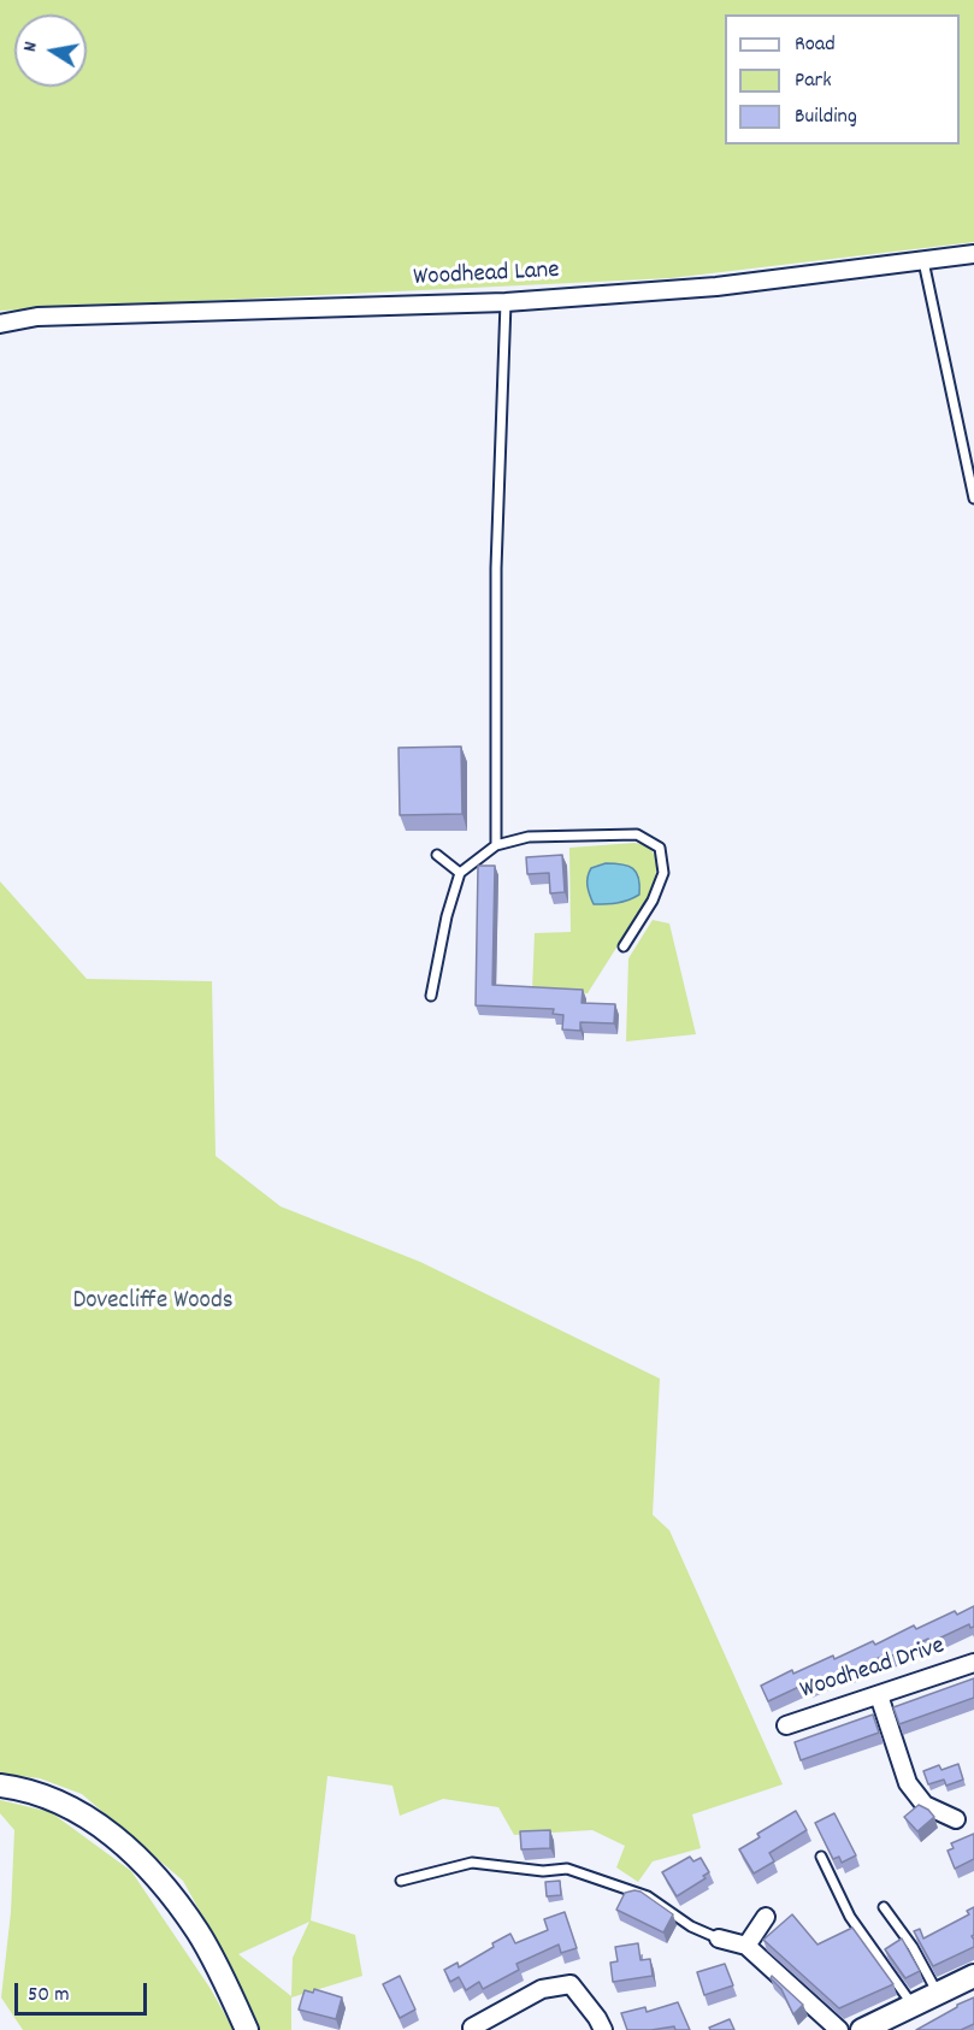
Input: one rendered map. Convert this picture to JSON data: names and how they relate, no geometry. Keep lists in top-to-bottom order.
{
  "streets": {
    "street": ["Woodhead Lane", "Woodhead Drive"]
  },
  "parks": ["Dovecliffe Woods"],
  "legend": ["Road", "Park", "Building"],
  "scale_bar": "50 m",
  "north": "left"
}
